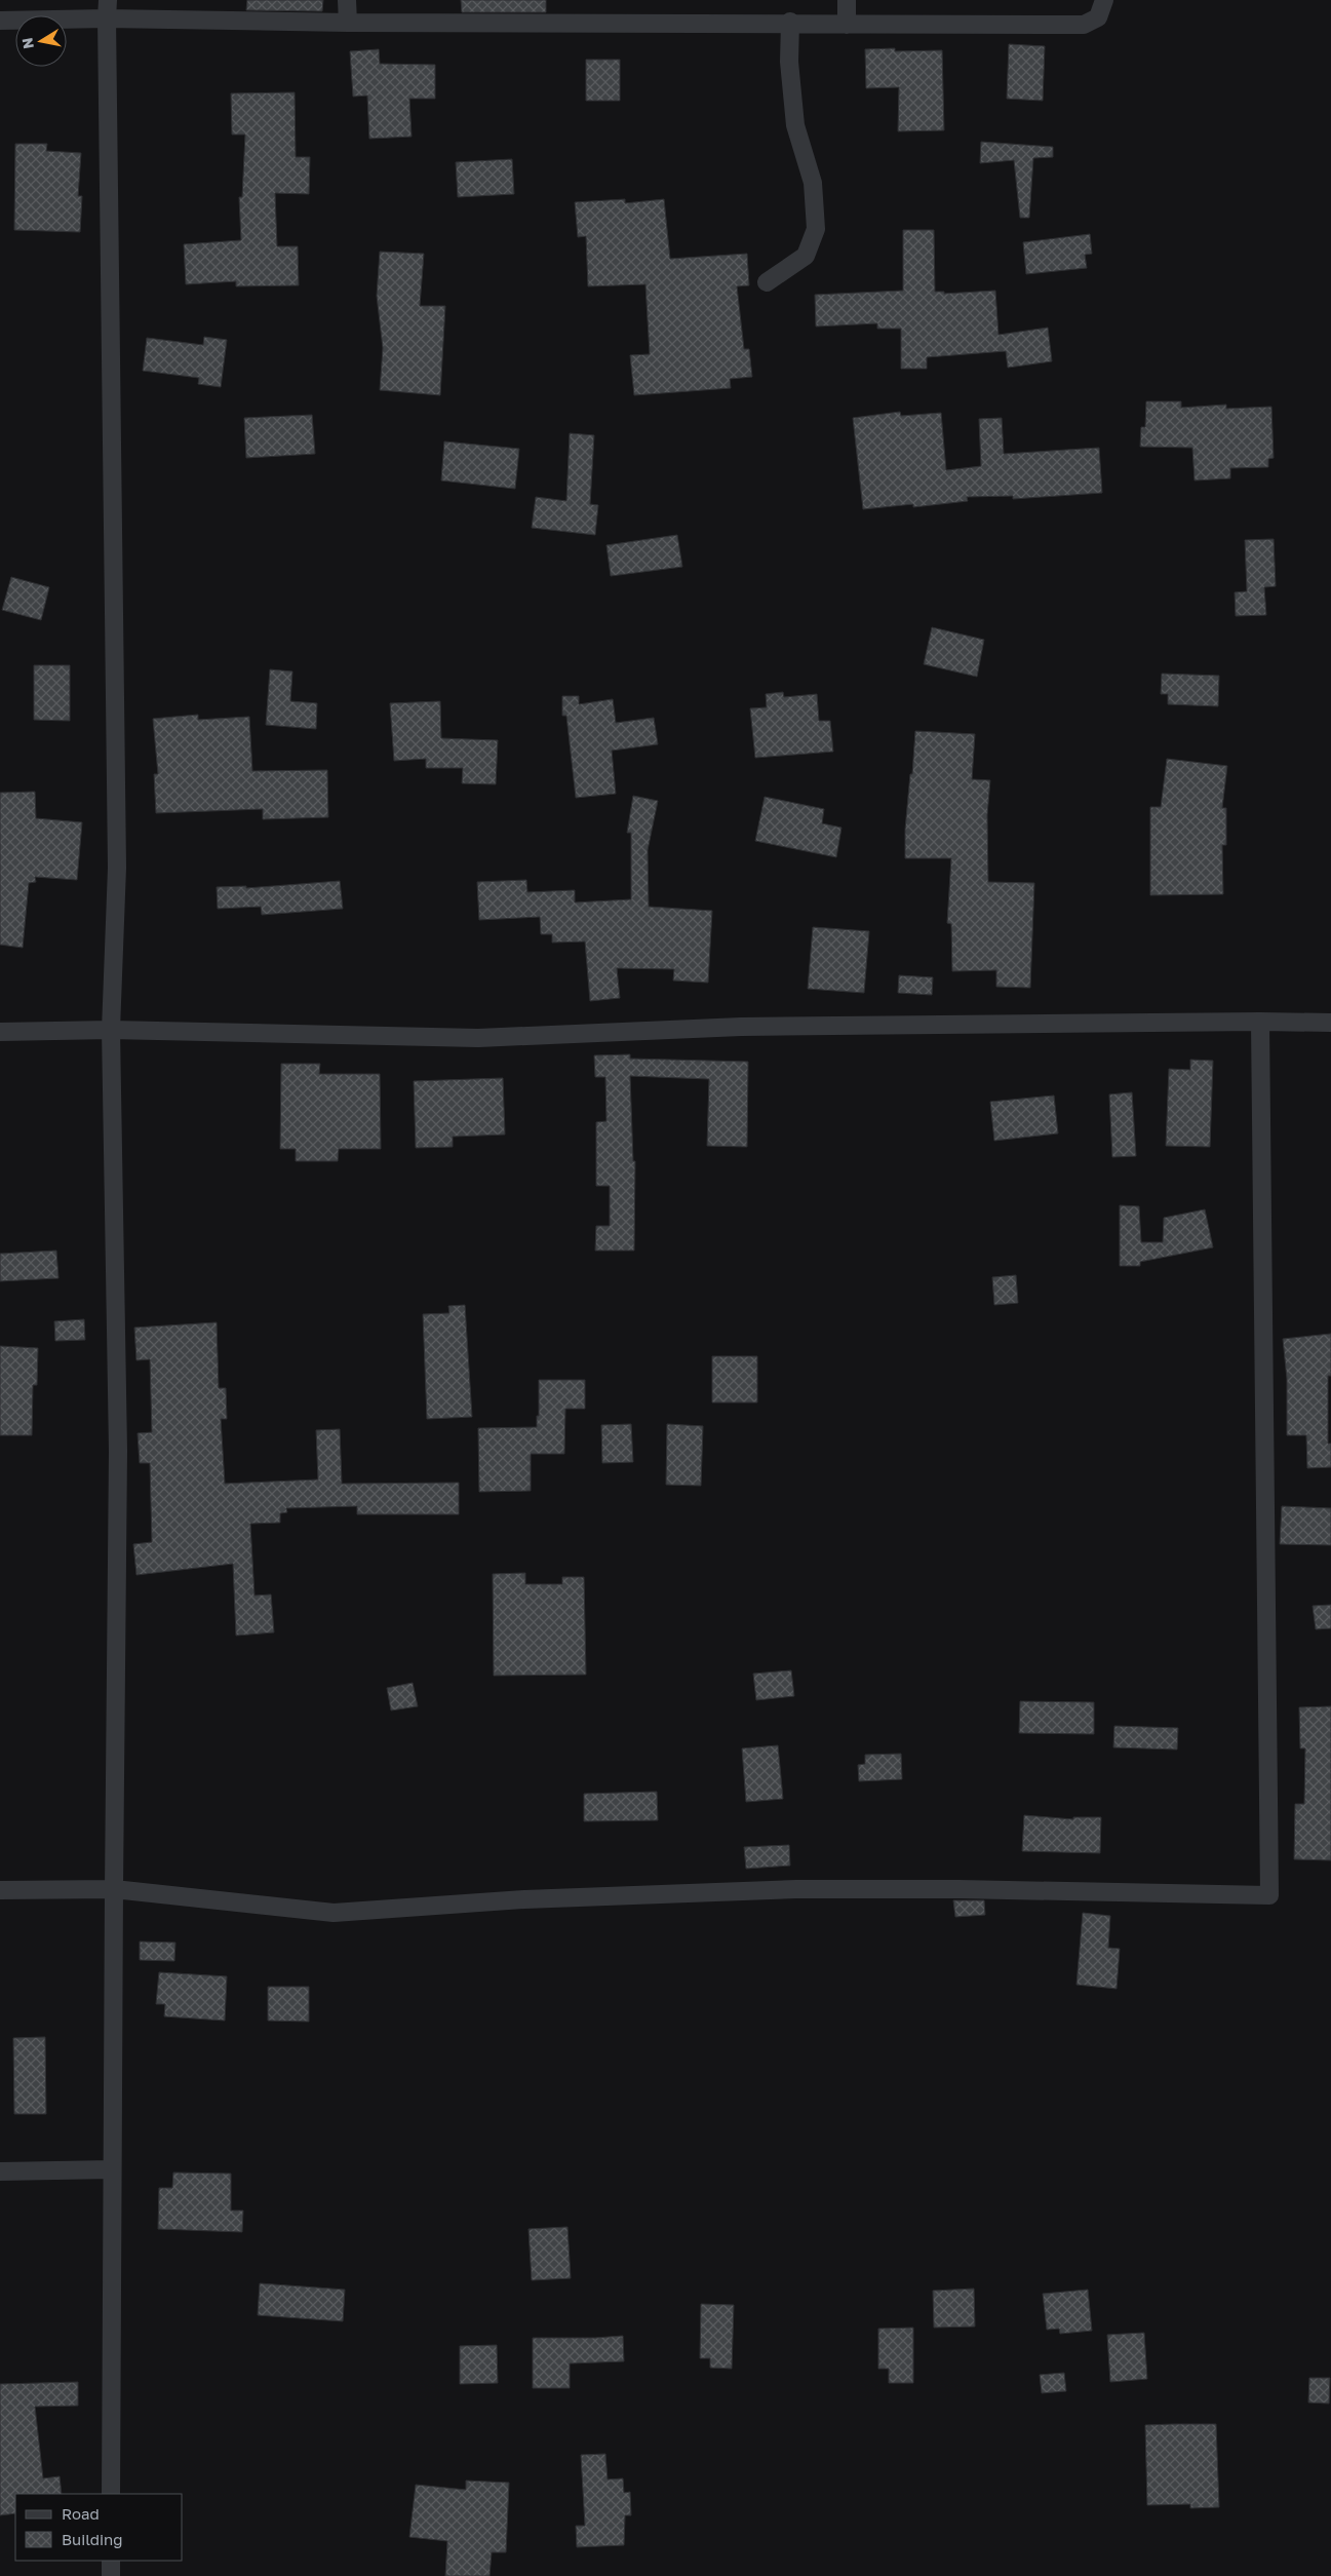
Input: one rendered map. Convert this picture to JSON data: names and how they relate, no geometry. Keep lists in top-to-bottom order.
{
  "legend": ["Road", "Building"],
  "north": "left"
}
